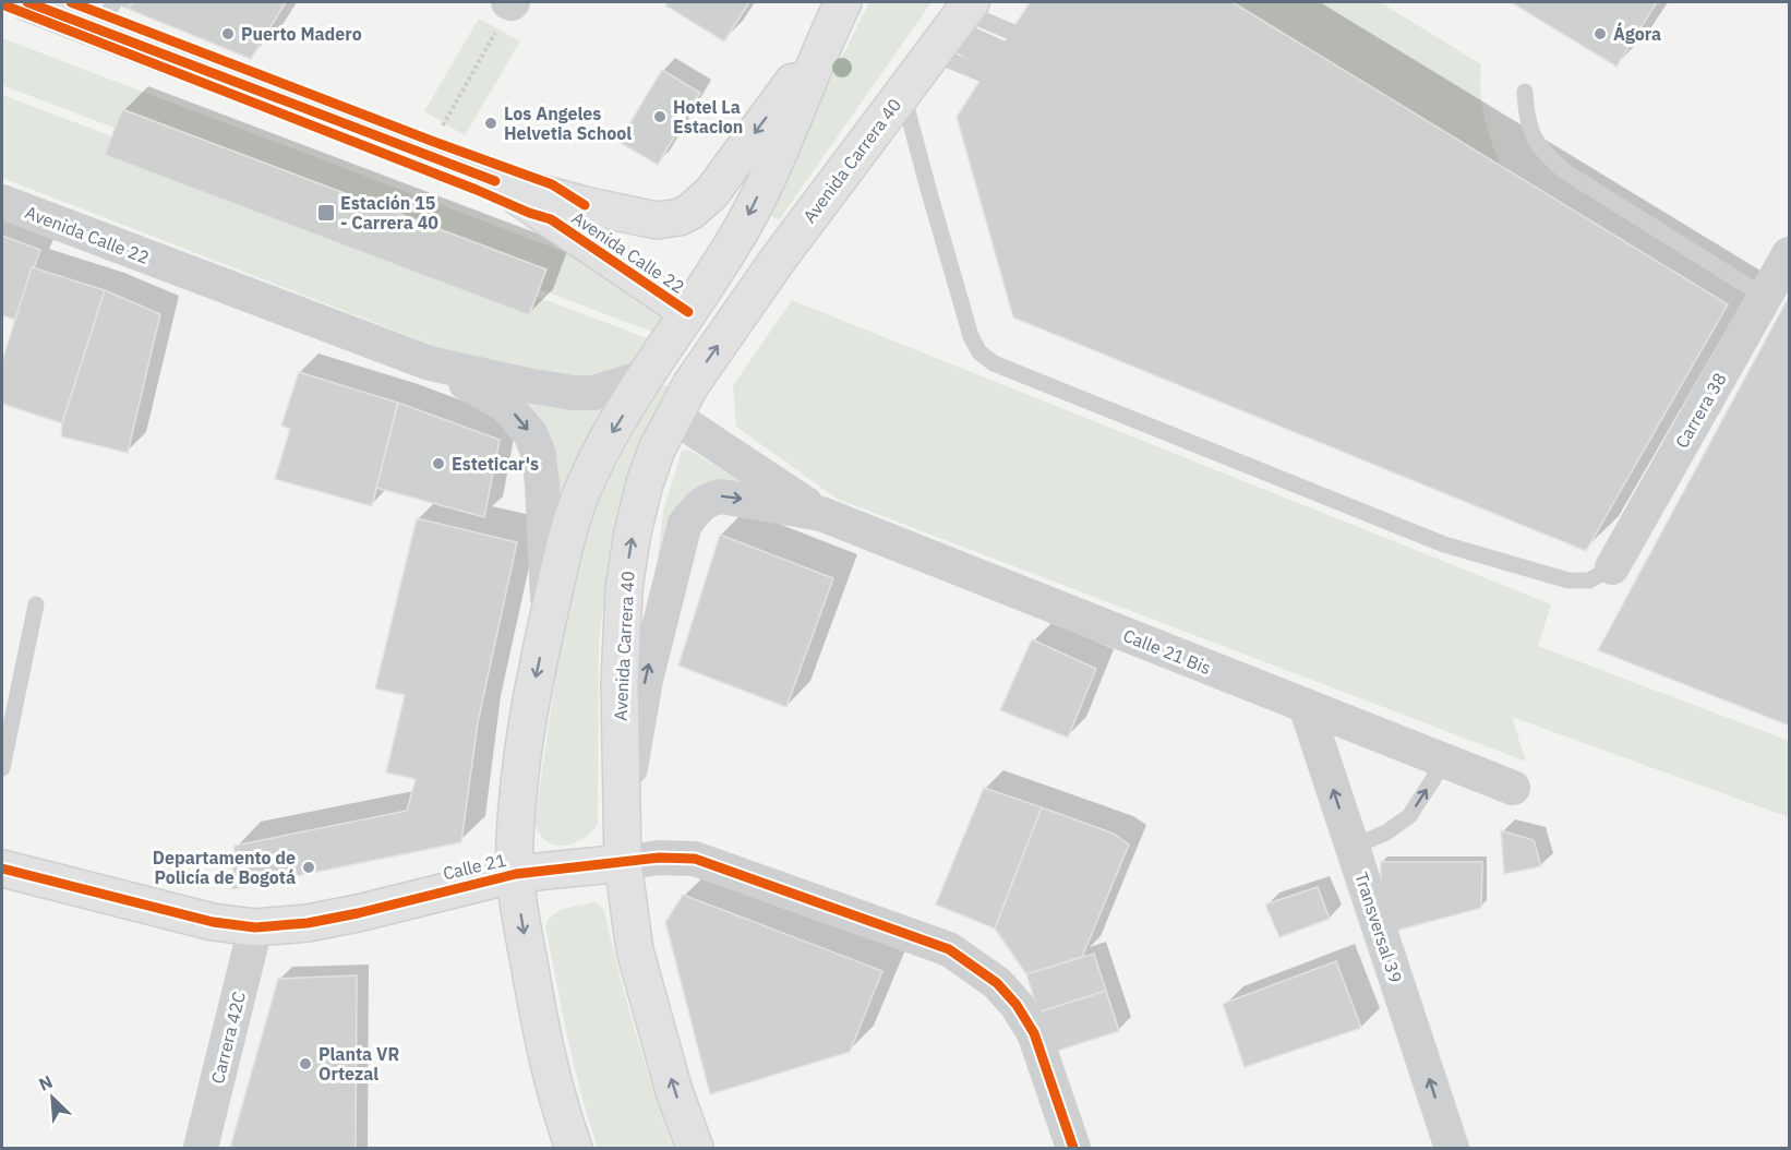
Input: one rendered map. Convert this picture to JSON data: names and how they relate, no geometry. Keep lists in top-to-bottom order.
{
  "streets": {
    "main road": ["Avenida Carrera 40", "Avenida Calle 22", "Calle 21"],
    "street": [
      "Carrera 38",
      "Calle 21 Bis",
      "Transversal 39",
      "Carrera 42C"
    ]
  },
  "crossings": [
    ["Avenida Carrera 40", "Calle 21 Bis"],
    ["Avenida Carrera 40", "Calle 21"],
    ["Calle 21 Bis", "Transversal 39"],
    ["Calle 21", "Carrera 42C"]
  ],
  "one_way": ["Transversal 39"],
  "places": {
    "other": [
      "Puerto Madero",
      "Ágora",
      "Hotel La Estacion",
      "Los Angeles Helvetia School",
      "Esteticar's",
      "Departamento de Policía de Bogotá",
      "Planta VR Ortezal"
    ],
    "transit": ["Estación 15 - Carrera 40"]
  },
  "north": "top left"
}
